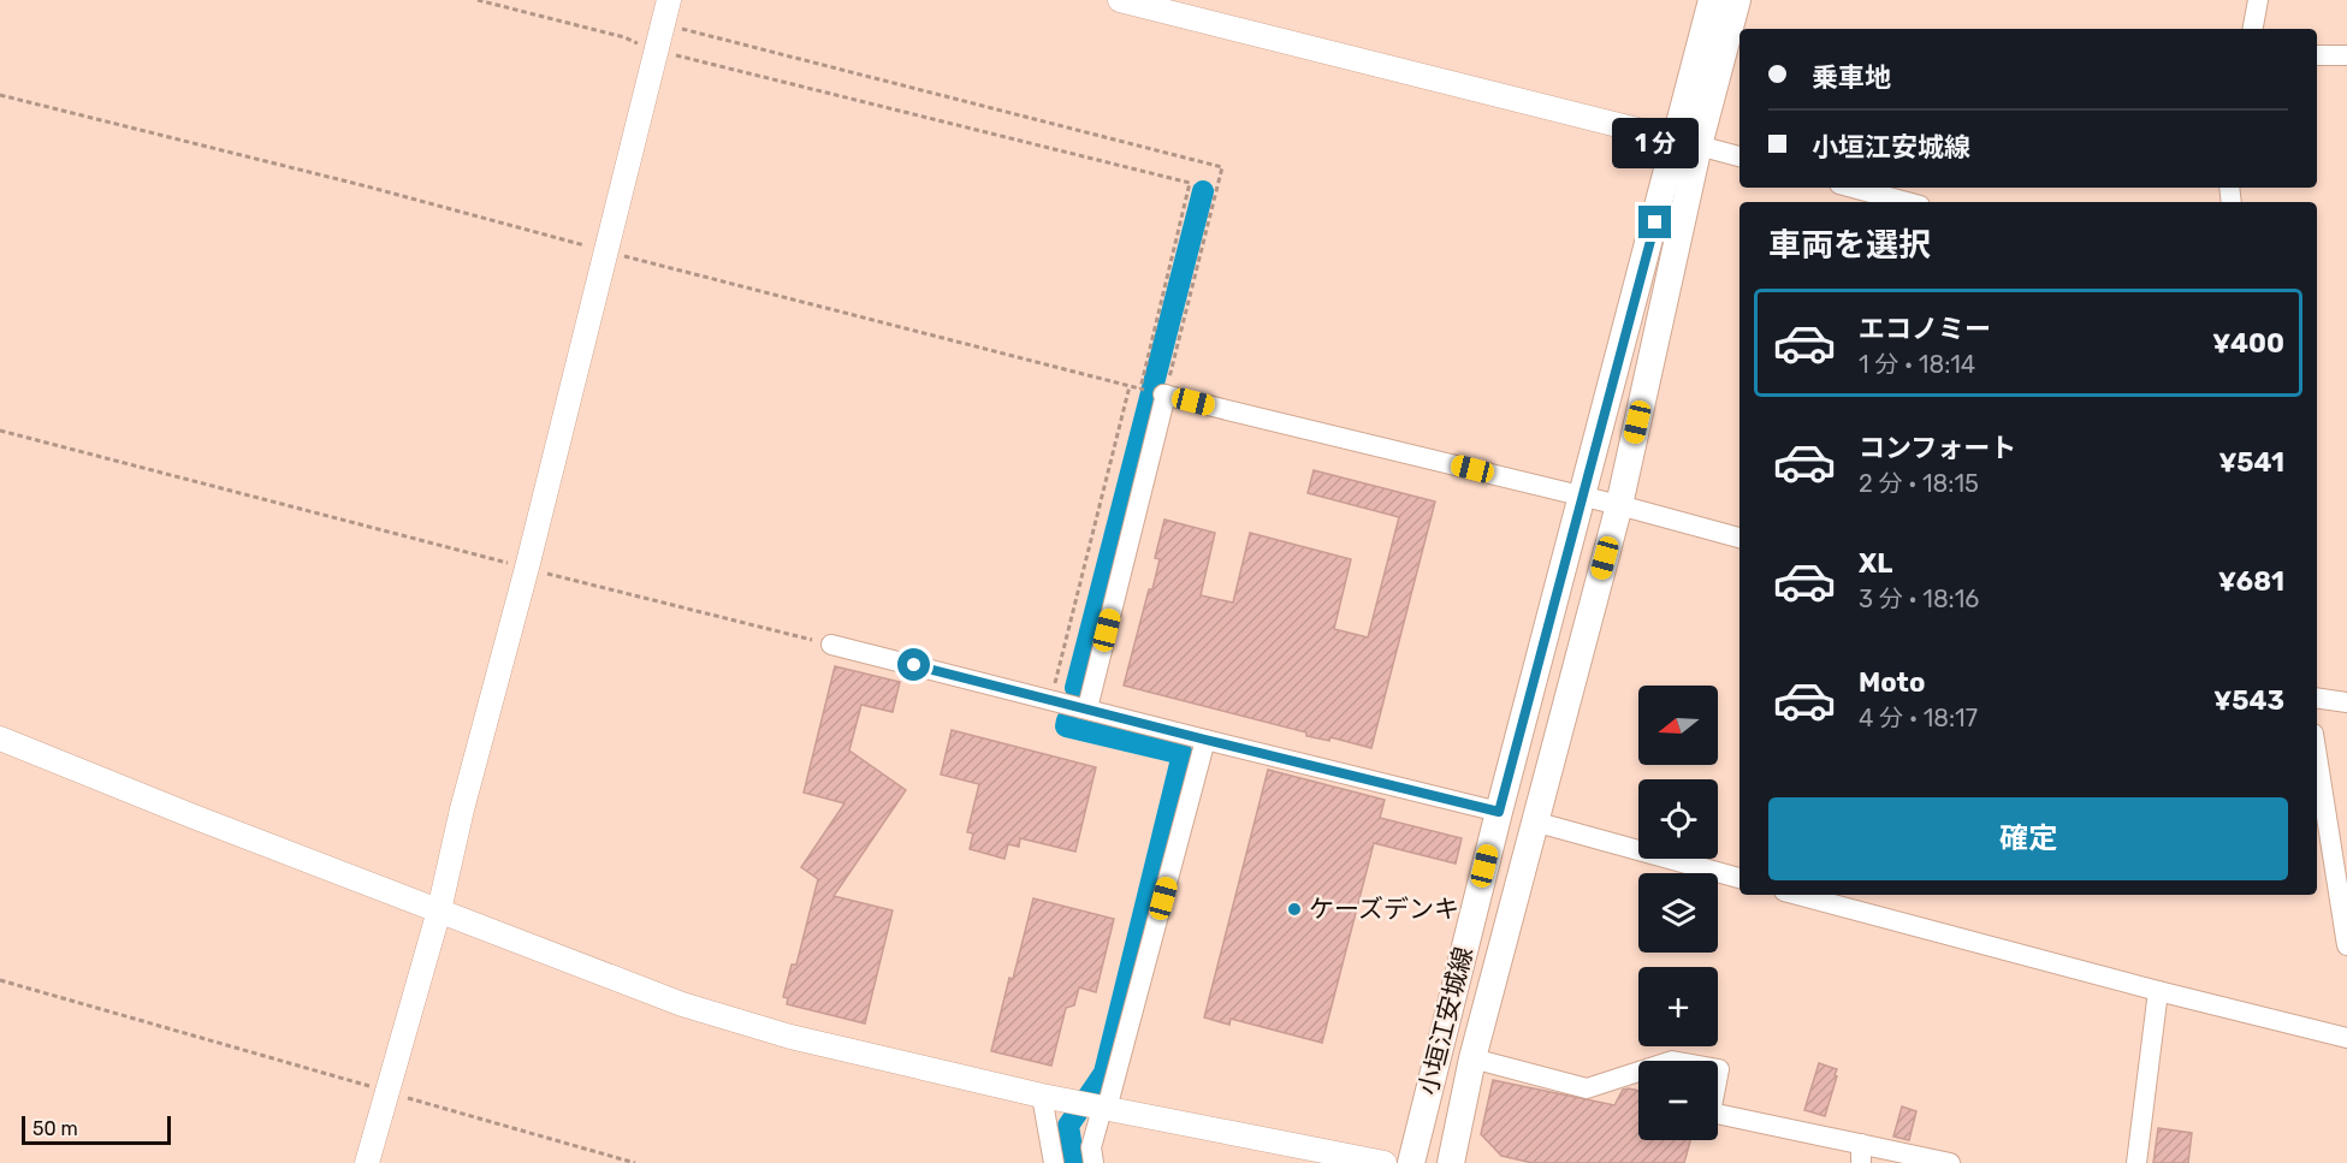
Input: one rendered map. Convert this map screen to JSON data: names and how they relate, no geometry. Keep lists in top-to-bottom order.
{
  "streets": {
    "main road": ["小垣江安城線"]
  },
  "places": ["ケーズデンキ"],
  "scale_bar": "50 m",
  "north": "left",
  "page": {
    "banner": ["乗車地", "小垣江安城線"],
    "bubble": "1 分",
    "heading": "車両を選択",
    "list": [
      {
        "name": "エコノミー",
        "note": "1 分 · 18:14",
        "value": "¥400"
      },
      {
        "name": "コンフォート",
        "note": "2 分 · 18:15",
        "value": "¥541"
      },
      {
        "name": "XL",
        "note": "3 分 · 18:16",
        "value": "¥681"
      },
      {
        "name": "Moto",
        "note": "4 分 · 18:17",
        "value": "¥543"
      }
    ],
    "map_buttons": ["+", "−"],
    "buttons": "確定",
    "scale": "50 m"
  }
}
